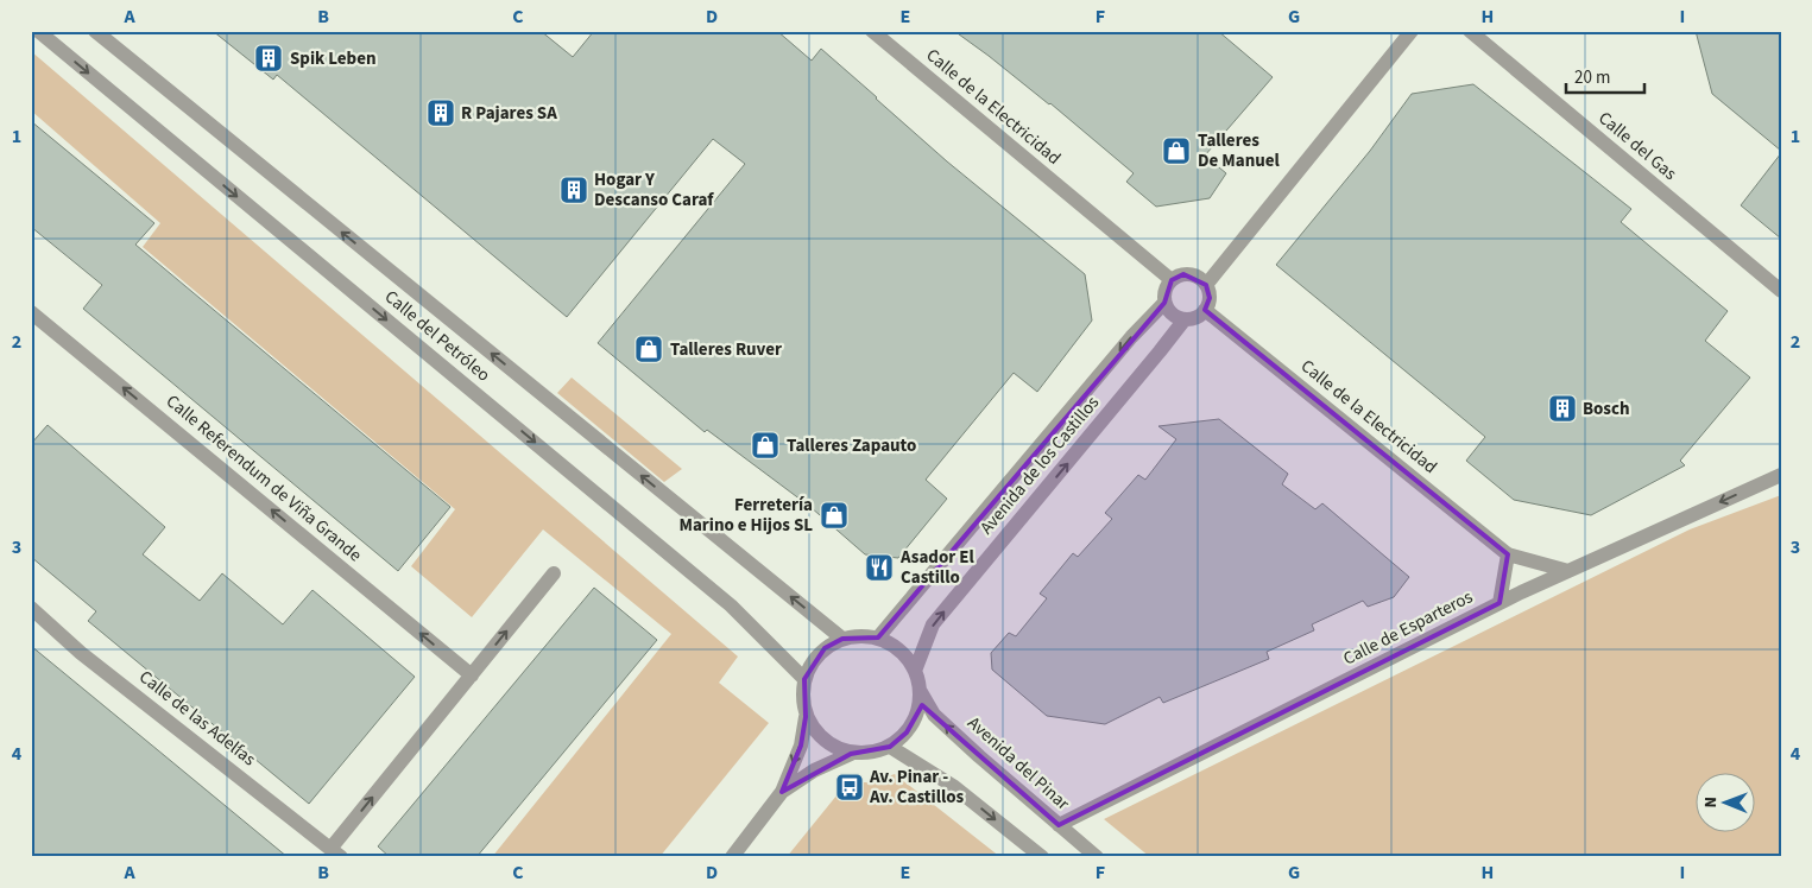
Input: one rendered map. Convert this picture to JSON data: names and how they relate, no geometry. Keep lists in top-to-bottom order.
{
  "streets": {
    "street": [
      "Calle de la Electricidad",
      "Calle del Gas",
      "Calle del Petróleo",
      "Avenida de los Castillos",
      "Calle Referendum de Viña Grande",
      "Calle de Esparteros",
      "Calle de las Adelfas",
      "Avenida del Pinar"
    ]
  },
  "crossings": [
    ["Calle de la Electricidad", "Avenida de los Castillos"],
    ["Calle de la Electricidad", "Calle de Esparteros"],
    ["Calle del Petróleo", "Avenida de los Castillos"],
    ["Calle del Petróleo", "Avenida del Pinar"],
    ["Avenida de los Castillos", "Avenida del Pinar"],
    ["Calle de Esparteros", "Avenida del Pinar"]
  ],
  "one_way": ["Calle Referendum de Viña Grande"],
  "places": {
    "building": [
      "Spik Leben",
      "R Pajares SA",
      "Hogar Y Descanso Caraf",
      "Bosch"
    ],
    "shop": [
      "Talleres De Manuel",
      "Talleres Ruver",
      "Talleres Zapauto",
      "Ferretería Marino e Hijos SL"
    ],
    "restaurant": ["Asador El Castillo"],
    "bus stop": ["Av. Pinar - Av. Castillos"]
  },
  "scale_bar": "20 m",
  "north": "left",
  "grid": {
    "columns": [
      "A",
      "B",
      "C",
      "D",
      "E",
      "F",
      "G",
      "H",
      "I"
    ],
    "rows": [
      "1",
      "2",
      "3",
      "4"
    ]
  }
}
